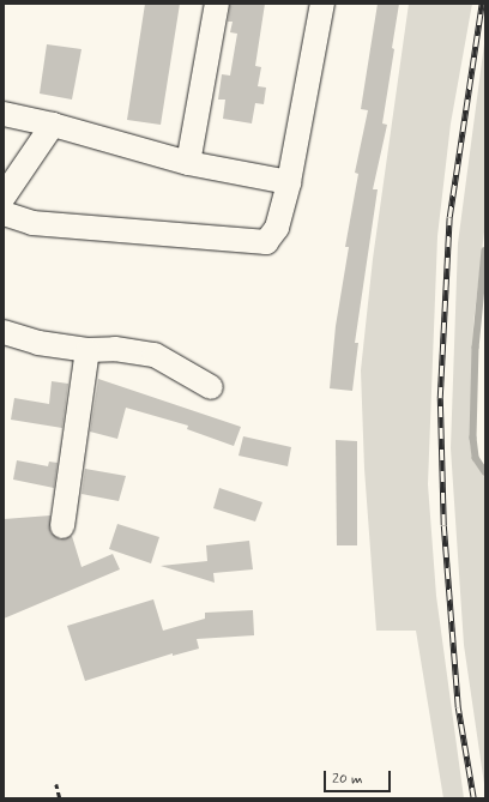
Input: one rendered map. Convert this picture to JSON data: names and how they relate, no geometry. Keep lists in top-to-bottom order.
{
  "scale_bar": "20 m"
}
